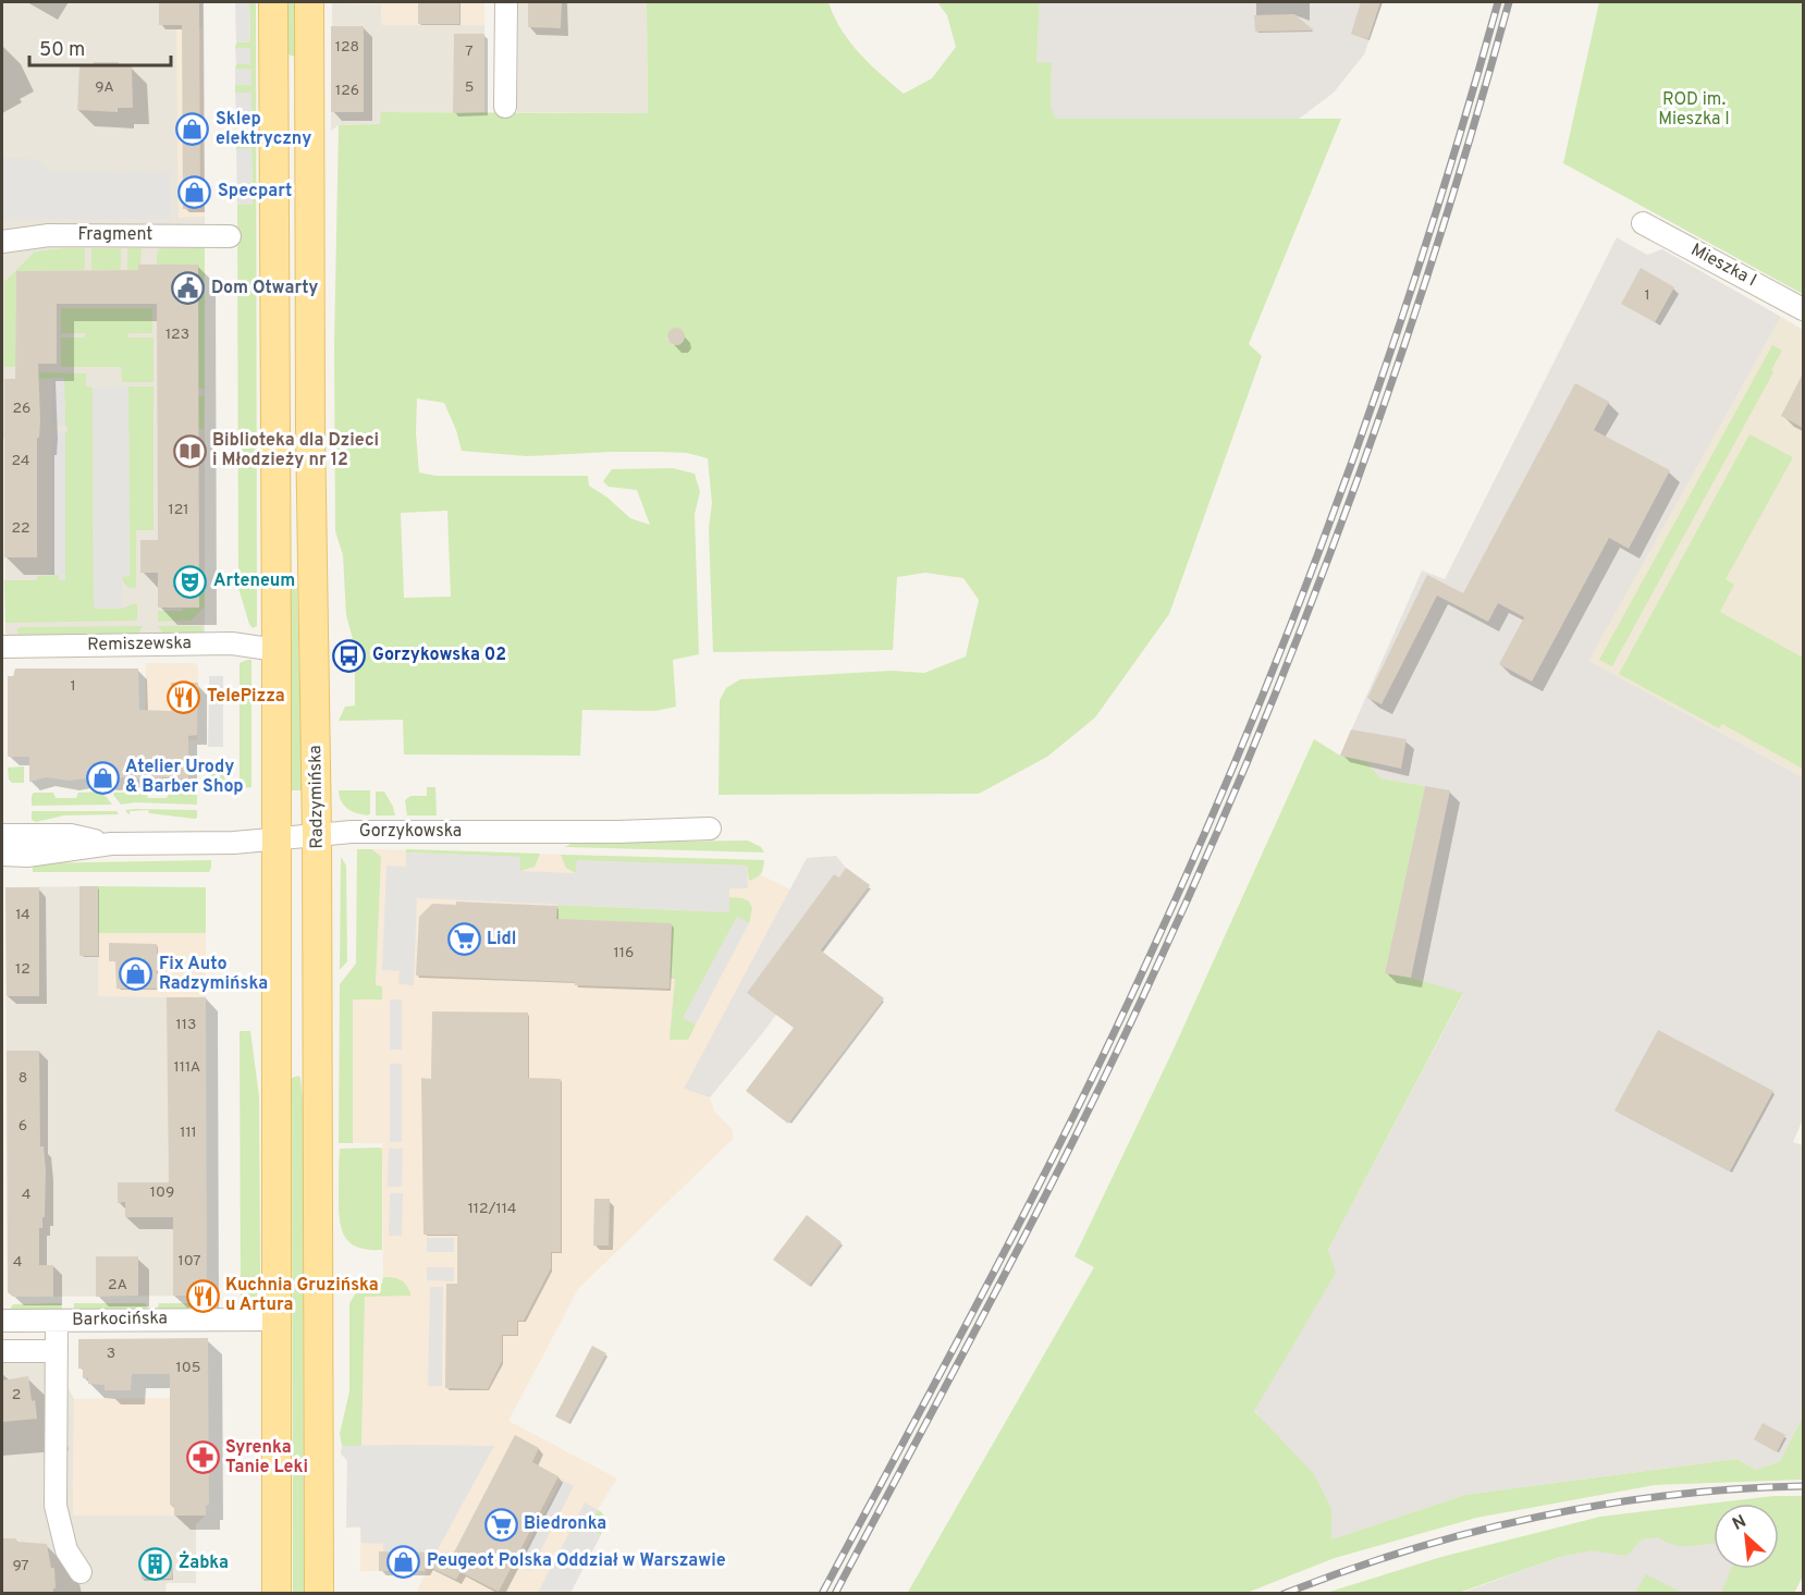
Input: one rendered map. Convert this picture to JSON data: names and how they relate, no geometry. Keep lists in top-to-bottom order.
{
  "streets": {
    "main road": ["Radzymińska"],
    "street": [
      "Fragment",
      "Mieszka I",
      "Remiszewska",
      "Gorzykowska",
      "Barkocińska"
    ]
  },
  "crossings": [
    ["Radzymińska", "Gorzykowska"]
  ],
  "parks": ["ROD im. Mieszka I"],
  "places": {
    "shop": [
      "Sklep elektryczny",
      "Specpart",
      "Atelier Urody & Barber Shop",
      "Fix Auto Radzymińska",
      "Peugeot Polska Oddział w Warszawie"
    ],
    "public building": ["Dom Otwarty"],
    "library": ["Biblioteka dla Dzieci i Młodzieży nr 12"],
    "theatre": ["Arteneum"],
    "bus stop": ["Gorzykowska 02"],
    "restaurant": ["TelePizza", "Kuchnia Gruzińska u Artura"],
    "supermarket": ["Lidl", "Biedronka"],
    "pharmacy": ["Syrenka Tanie Leki"],
    "building": ["Żabka"]
  },
  "house_numbers": [
    "128",
    "7",
    "9A",
    "5",
    "126",
    "1",
    "123",
    "26",
    "24",
    "121",
    "22",
    "1",
    "14",
    "116",
    "12",
    "113",
    "111A",
    "8",
    "6",
    "111",
    "109",
    "4",
    "112/114",
    "107",
    "4",
    "2A",
    "3",
    "105",
    "2",
    "97"
  ],
  "scale_bar": "50 m",
  "north": "top left"
}
